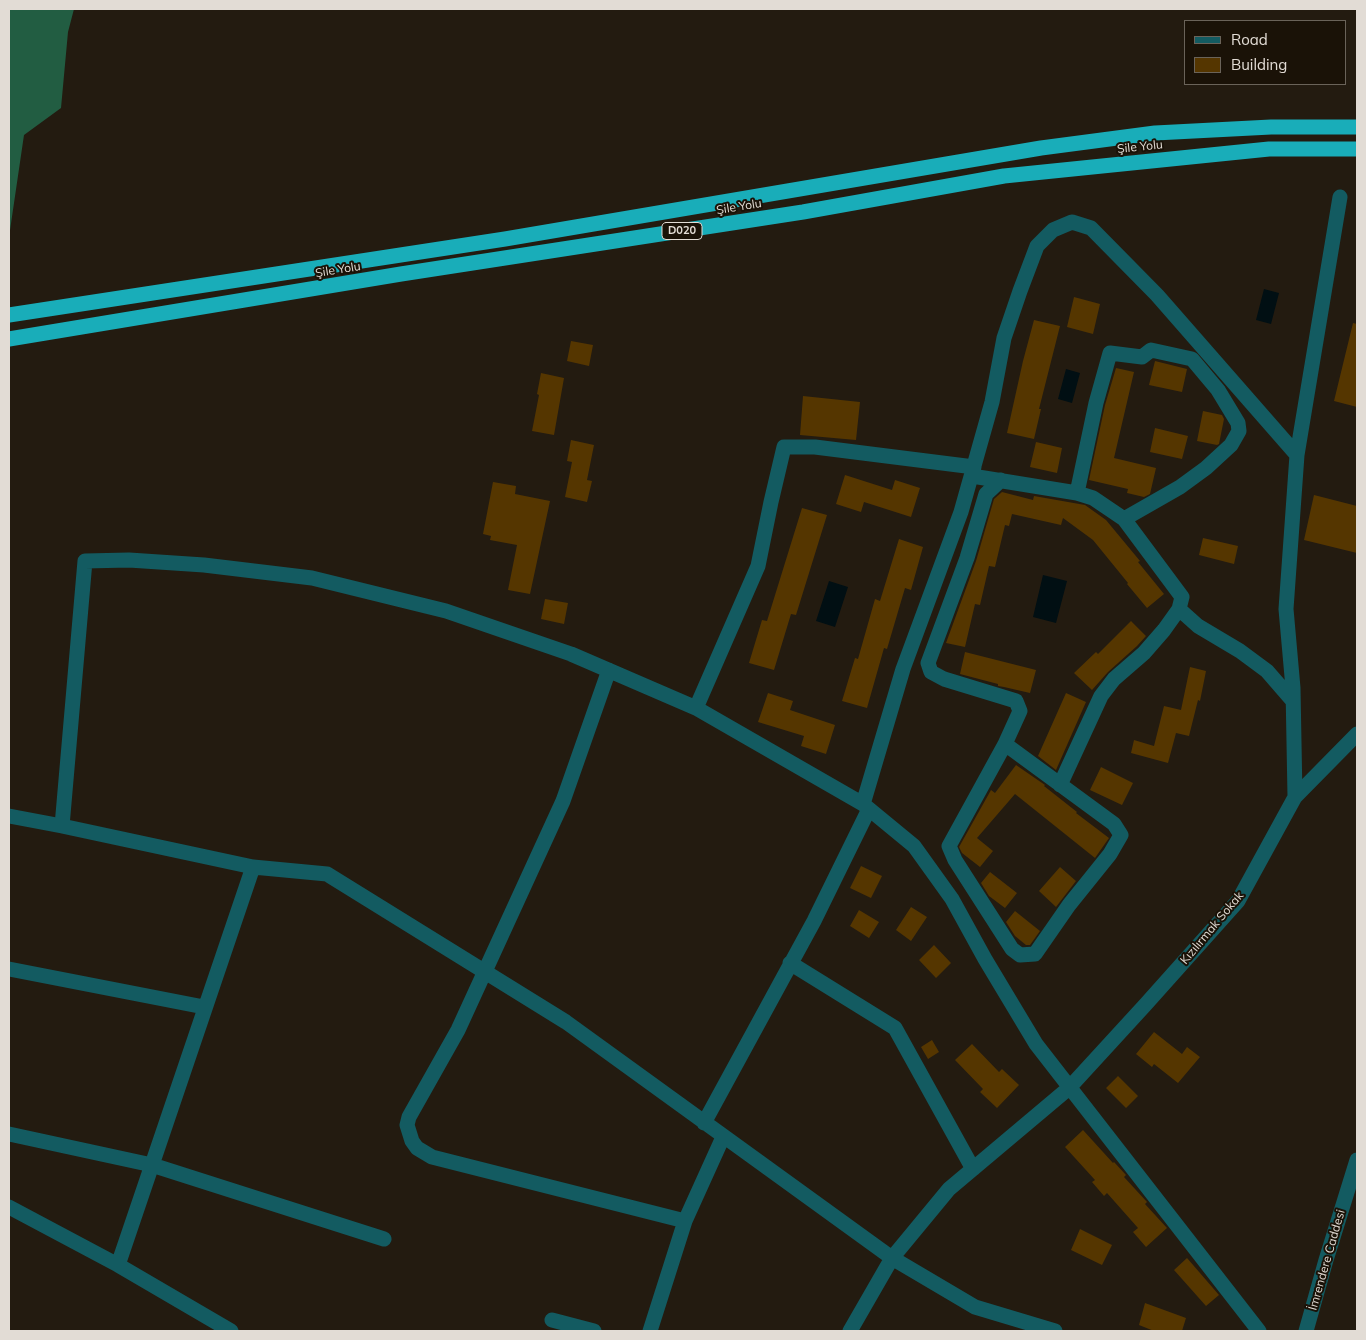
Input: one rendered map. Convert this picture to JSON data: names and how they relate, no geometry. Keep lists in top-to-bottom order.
{
  "streets": {
    "highway": ["Şile Yolu", "D020"],
    "street": ["Kızılırmak Sokak", "İmrendere Caddesi"]
  },
  "legend": ["Road", "Building"]
}
